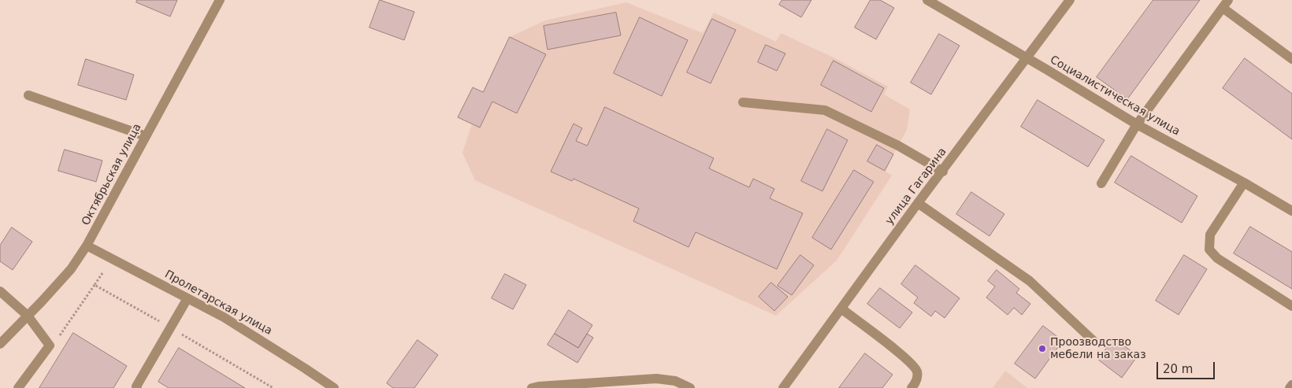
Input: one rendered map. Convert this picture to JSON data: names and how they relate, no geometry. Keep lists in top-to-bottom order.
{
  "streets": {
    "street": [
      "Социалистическая улица",
      "Октябрьская улица",
      "улица Гагарина",
      "Пролетарская улица"
    ]
  },
  "crossings": [
    ["Социалистическая улица", "улица Гагарина"],
    ["Октябрьская улица", "Пролетарская улица"]
  ],
  "places": ["Проозводство мебели на заказ"],
  "scale_bar": "20 m"
}
